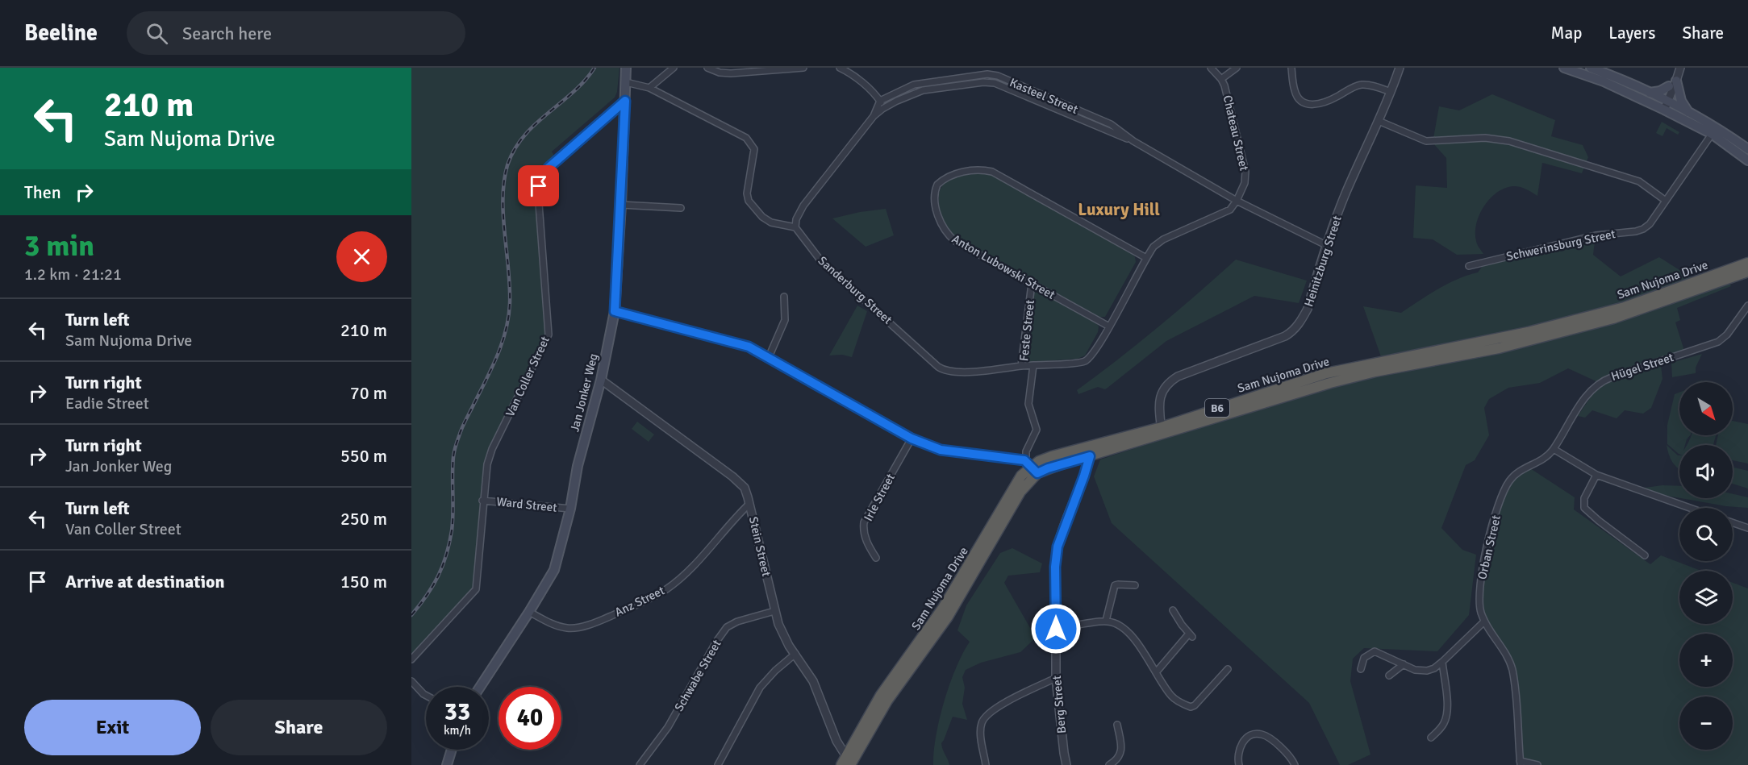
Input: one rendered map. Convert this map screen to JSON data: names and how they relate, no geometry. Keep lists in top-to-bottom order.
{
  "streets": {
    "highway": ["Sam Nujoma Drive", "B6"],
    "main road": ["Jan Jonker Weg"],
    "street": [
      "Kasteel Street",
      "Chateau Street",
      "Schwerinsburg Street",
      "Heinitzburg Street",
      "Anton Lubowski Street",
      "Sanderburg Street",
      "Feste Street",
      "Hügel Street",
      "Van Coller Street",
      "Irle Street",
      "Ward Street",
      "Stein Street",
      "Orban Street",
      "Anz Street",
      "Schwabe Street",
      "Berg Street"
    ]
  },
  "crossings": [
    ["Kasteel Street", "Chateau Street"],
    ["Kasteel Street", "Heinitzburg Street"],
    ["Kasteel Street", "Sanderburg Street"],
    ["Heinitzburg Street", "Sam Nujoma Drive"],
    ["Anton Lubowski Street", "Feste Street"],
    ["Sam Nujoma Drive", "Feste Street"],
    ["Sam Nujoma Drive", "Stein Street"],
    ["Sam Nujoma Drive", "Berg Street"],
    ["Sanderburg Street", "Feste Street"],
    ["Hügel Street", "Orban Street"],
    ["Van Coller Street", "Jan Jonker Weg"],
    ["Van Coller Street", "Ward Street"],
    ["Jan Jonker Weg", "Ward Street"],
    ["Jan Jonker Weg", "Stein Street"],
    ["Jan Jonker Weg", "Anz Street"],
    ["Stein Street", "Anz Street"],
    ["Stein Street", "Schwabe Street"]
  ],
  "districts": ["Luxury Hill"],
  "north": "bottom right",
  "page": {
    "header": "Beeline",
    "search": "Search here",
    "nav": ["Map", "Layers", "Share"],
    "turn": ["210 m", "Sam Nujoma Drive"],
    "then": "Then",
    "heading": ["3 min", "1.2 km · 21:21"],
    "list": [
      {
        "name": "Turn left",
        "note": "Sam Nujoma Drive",
        "value": "210 m"
      },
      {
        "name": "Turn right",
        "note": "Eadie Street",
        "value": "70 m"
      },
      {
        "name": "Turn right",
        "note": "Jan Jonker Weg",
        "value": "550 m"
      },
      {
        "name": "Turn left",
        "note": "Van Coller Street",
        "value": "250 m"
      },
      {
        "name": "Arrive at destination",
        "value": "150 m"
      }
    ],
    "map_buttons": ["+", "−"],
    "speed": "33 km/h",
    "limit": "40",
    "buttons": ["Exit", "Share"]
  }
}
